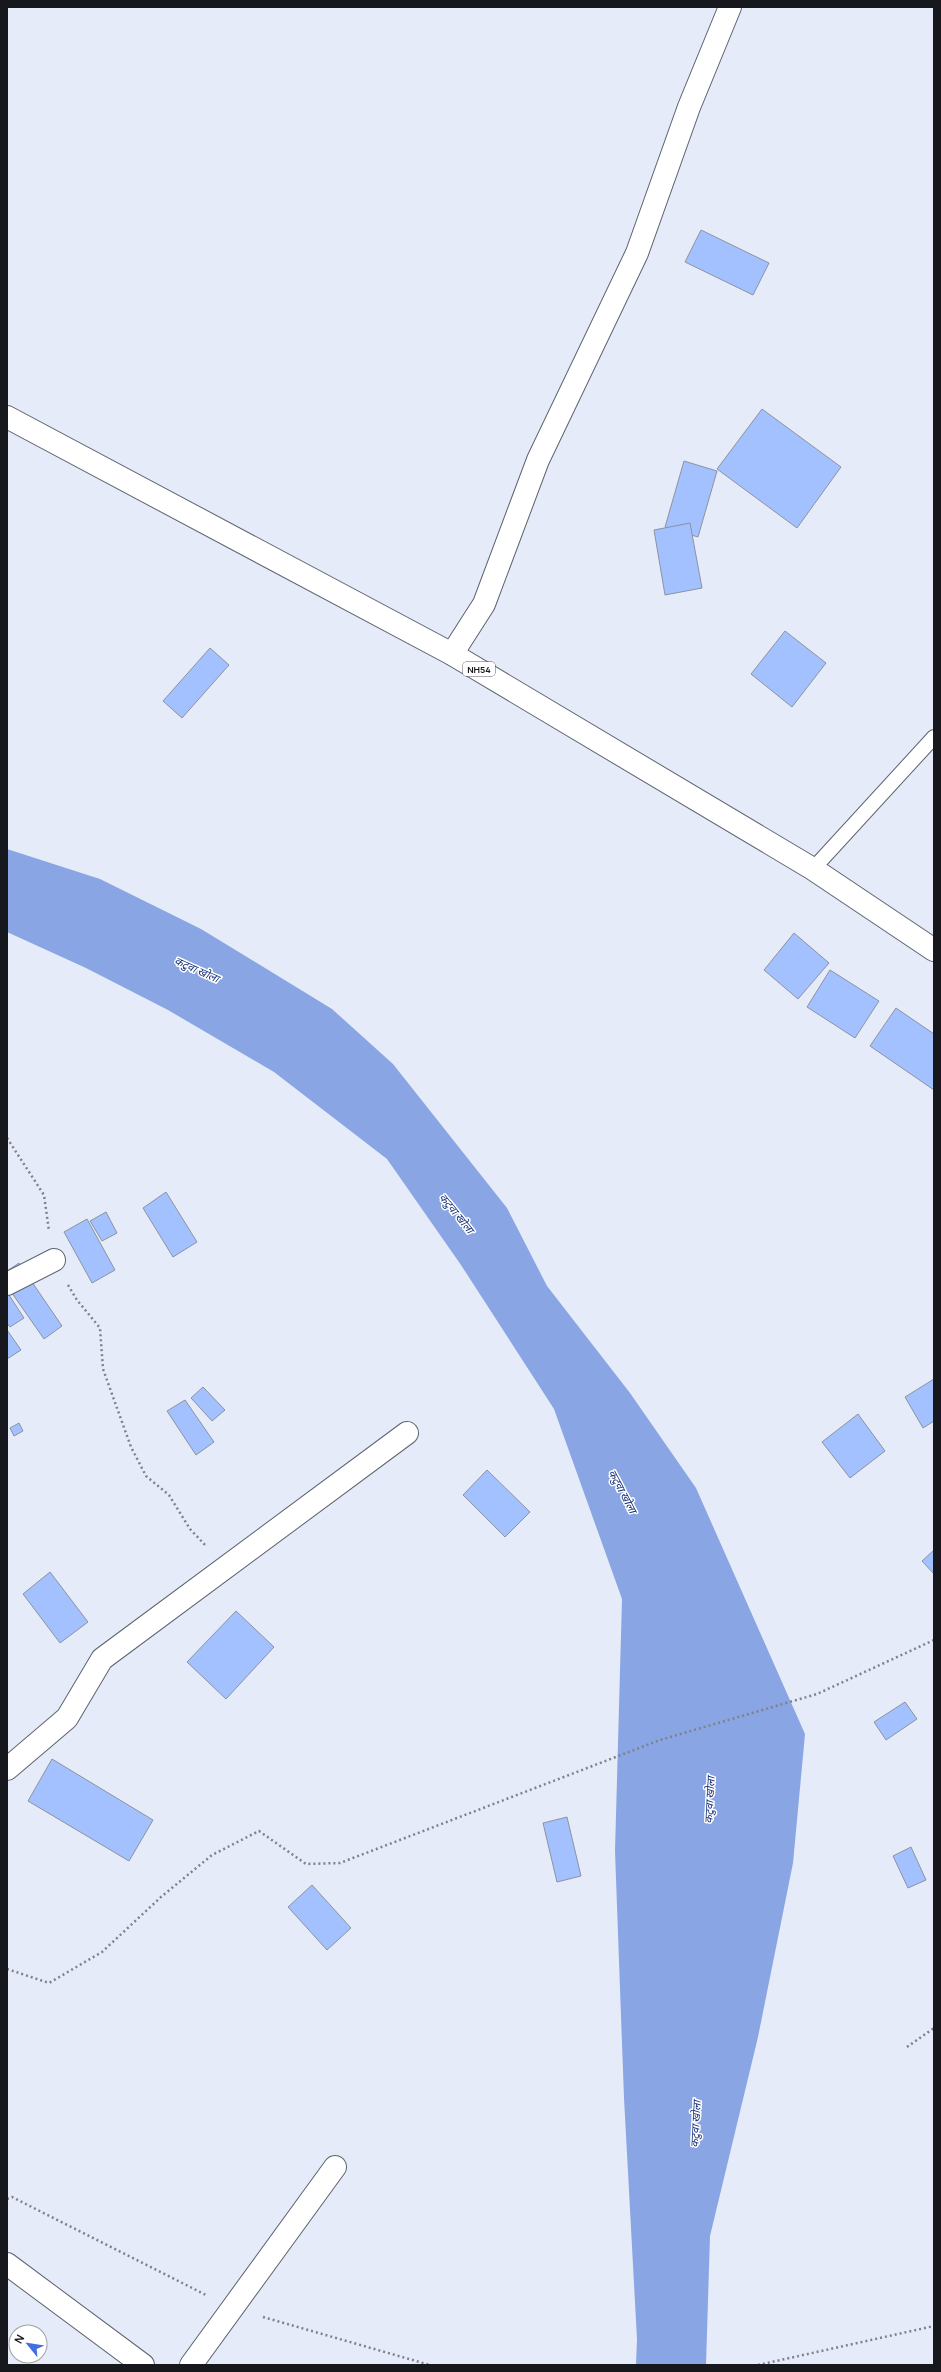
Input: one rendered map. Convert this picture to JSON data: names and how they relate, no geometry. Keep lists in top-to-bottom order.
{
  "streets": {
    "street": ["NH54"]
  },
  "water": ["कटुवा खोला"],
  "north": "top left"
}
